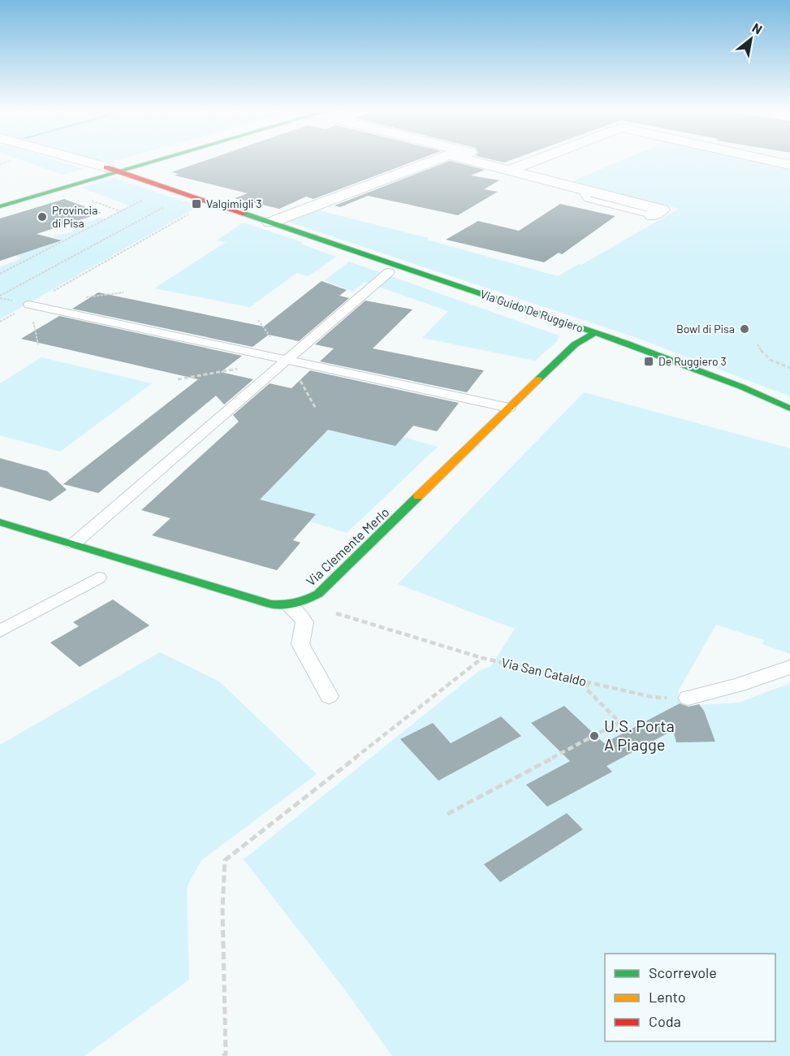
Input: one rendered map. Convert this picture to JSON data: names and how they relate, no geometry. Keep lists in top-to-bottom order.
{
  "streets": {
    "street": ["Via Guido De Ruggiero", "Via Clemente Merlo"],
    "path": ["Via San Cataldo"]
  },
  "crossings": [
    ["Via Guido De Ruggiero", "Via Clemente Merlo"],
    ["Via Clemente Merlo", "Via San Cataldo"]
  ],
  "places": {
    "transit": ["Valgimigli 3", "De Ruggiero 3"],
    "other": ["Provincia di Pisa", "Bowl di Pisa", "U.S. Porta A Piagge"]
  },
  "legend": ["Scorrevole", "Lento", "Coda"],
  "north": "top right"
}
